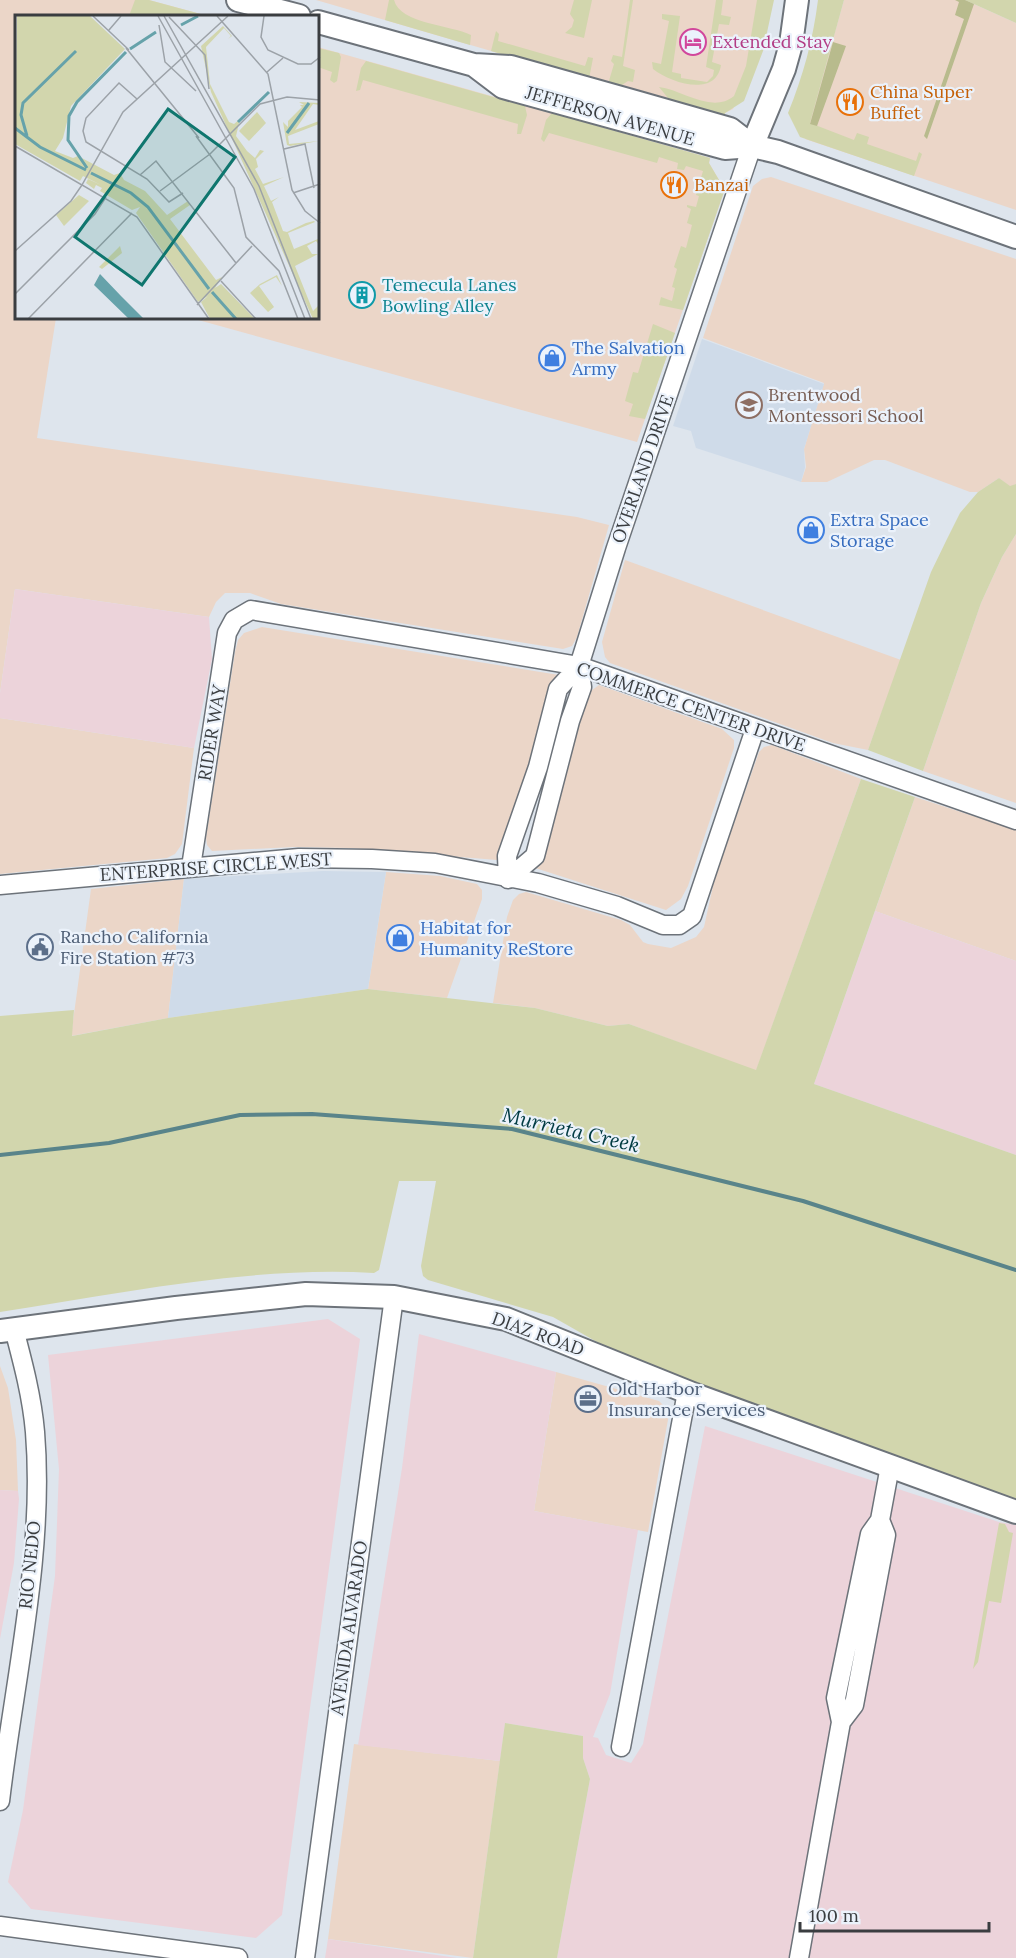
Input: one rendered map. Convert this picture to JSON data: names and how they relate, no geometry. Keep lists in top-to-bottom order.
{
  "streets": {
    "main road": ["JEFFERSON AVENUE", "OVERLAND DRIVE", "DIAZ ROAD"],
    "street": [
      "COMMERCE CENTER DRIVE",
      "RIDER WAY",
      "ENTERPRISE CIRCLE WEST",
      "RIO NEDO",
      "AVENIDA ALVARADO"
    ]
  },
  "crossings": [
    ["JEFFERSON AVENUE", "OVERLAND DRIVE"],
    ["OVERLAND DRIVE", "COMMERCE CENTER DRIVE"],
    ["OVERLAND DRIVE", "ENTERPRISE CIRCLE WEST"],
    ["COMMERCE CENTER DRIVE", "RIDER WAY"],
    ["COMMERCE CENTER DRIVE", "ENTERPRISE CIRCLE WEST"],
    ["RIDER WAY", "ENTERPRISE CIRCLE WEST"],
    ["DIAZ ROAD", "RIO NEDO"],
    ["DIAZ ROAD", "AVENIDA ALVARADO"]
  ],
  "water": ["Murrieta Creek"],
  "places": {
    "hotel": ["Extended Stay"],
    "restaurant": ["China Super Buffet", "Banzai"],
    "building": ["Temecula Lanes Bowling Alley"],
    "shop": ["The Salvation Army", "Extra Space Storage", "Habitat for Humanity ReStore"],
    "school or university": ["Brentwood Montessori School"],
    "public building": ["Rancho California Fire Station #73"],
    "office": ["Old Harbor Insurance Services"]
  },
  "scale_bar": "100 m"
}
